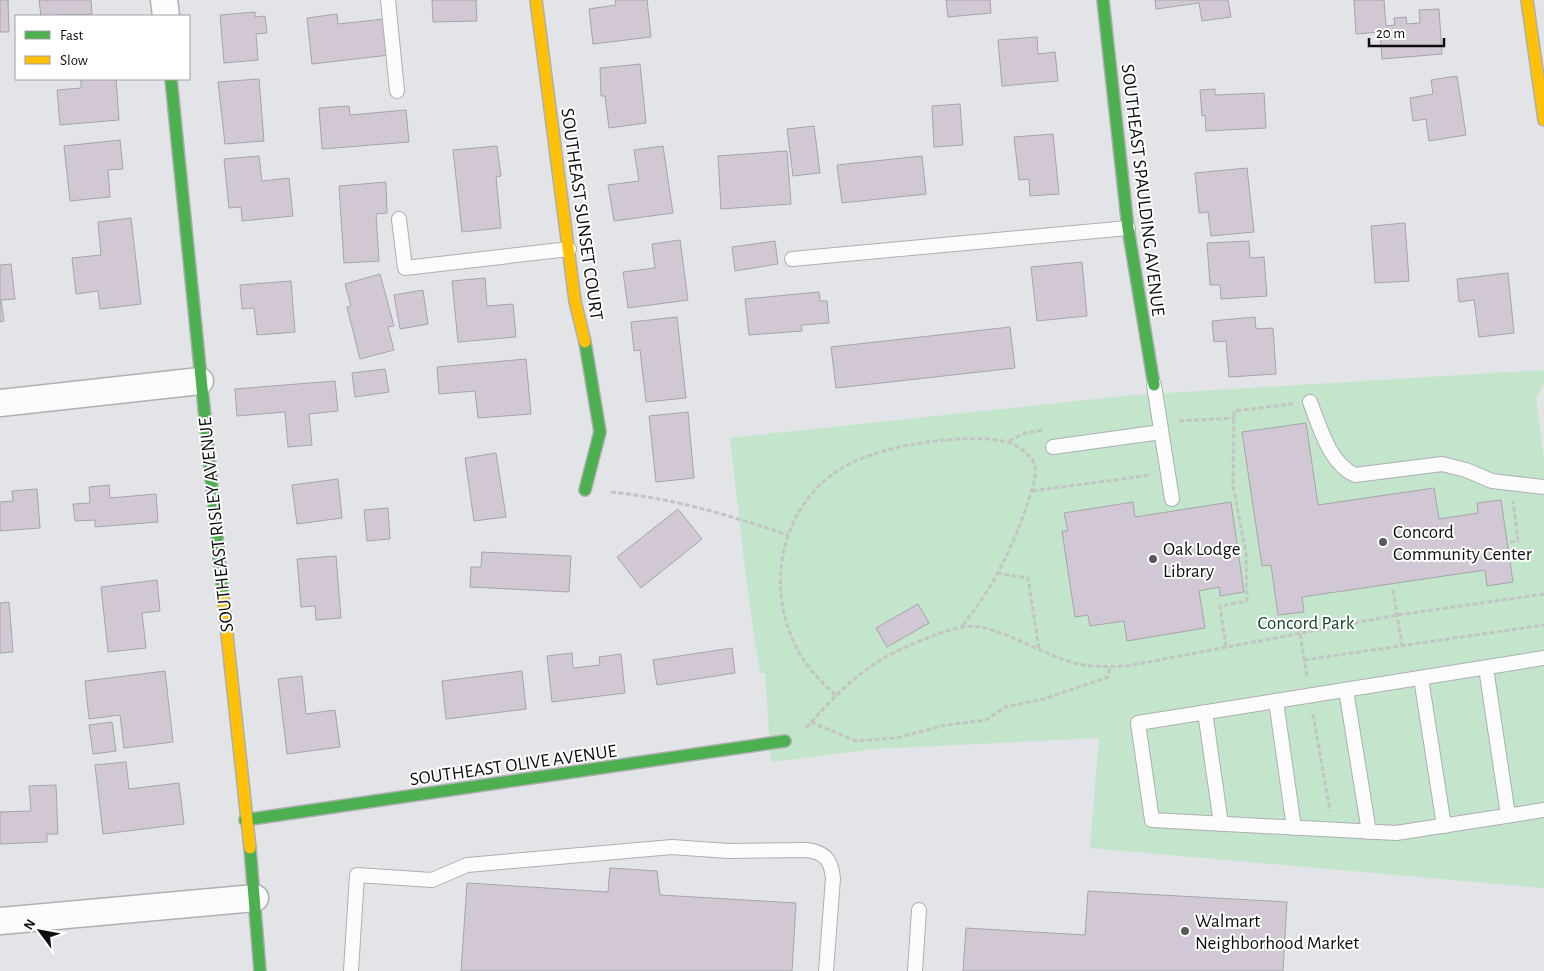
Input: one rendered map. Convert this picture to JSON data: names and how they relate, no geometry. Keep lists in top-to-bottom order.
{
  "streets": {
    "street": [
      "SOUTHEAST SPAULDING AVENUE",
      "SOUTHEAST SUNSET COURT",
      "SOUTHEAST RISLEY AVENUE",
      "SOUTHEAST OLIVE AVENUE"
    ]
  },
  "crossings": [
    ["SOUTHEAST RISLEY AVENUE", "SOUTHEAST OLIVE AVENUE"]
  ],
  "parks": ["Concord Park"],
  "places": ["Concord Community Center", "Oak Lodge Library", "Walmart Neighborhood Market"],
  "legend": ["Fast", "Slow"],
  "scale_bar": "20 m",
  "north": "top left"
}
